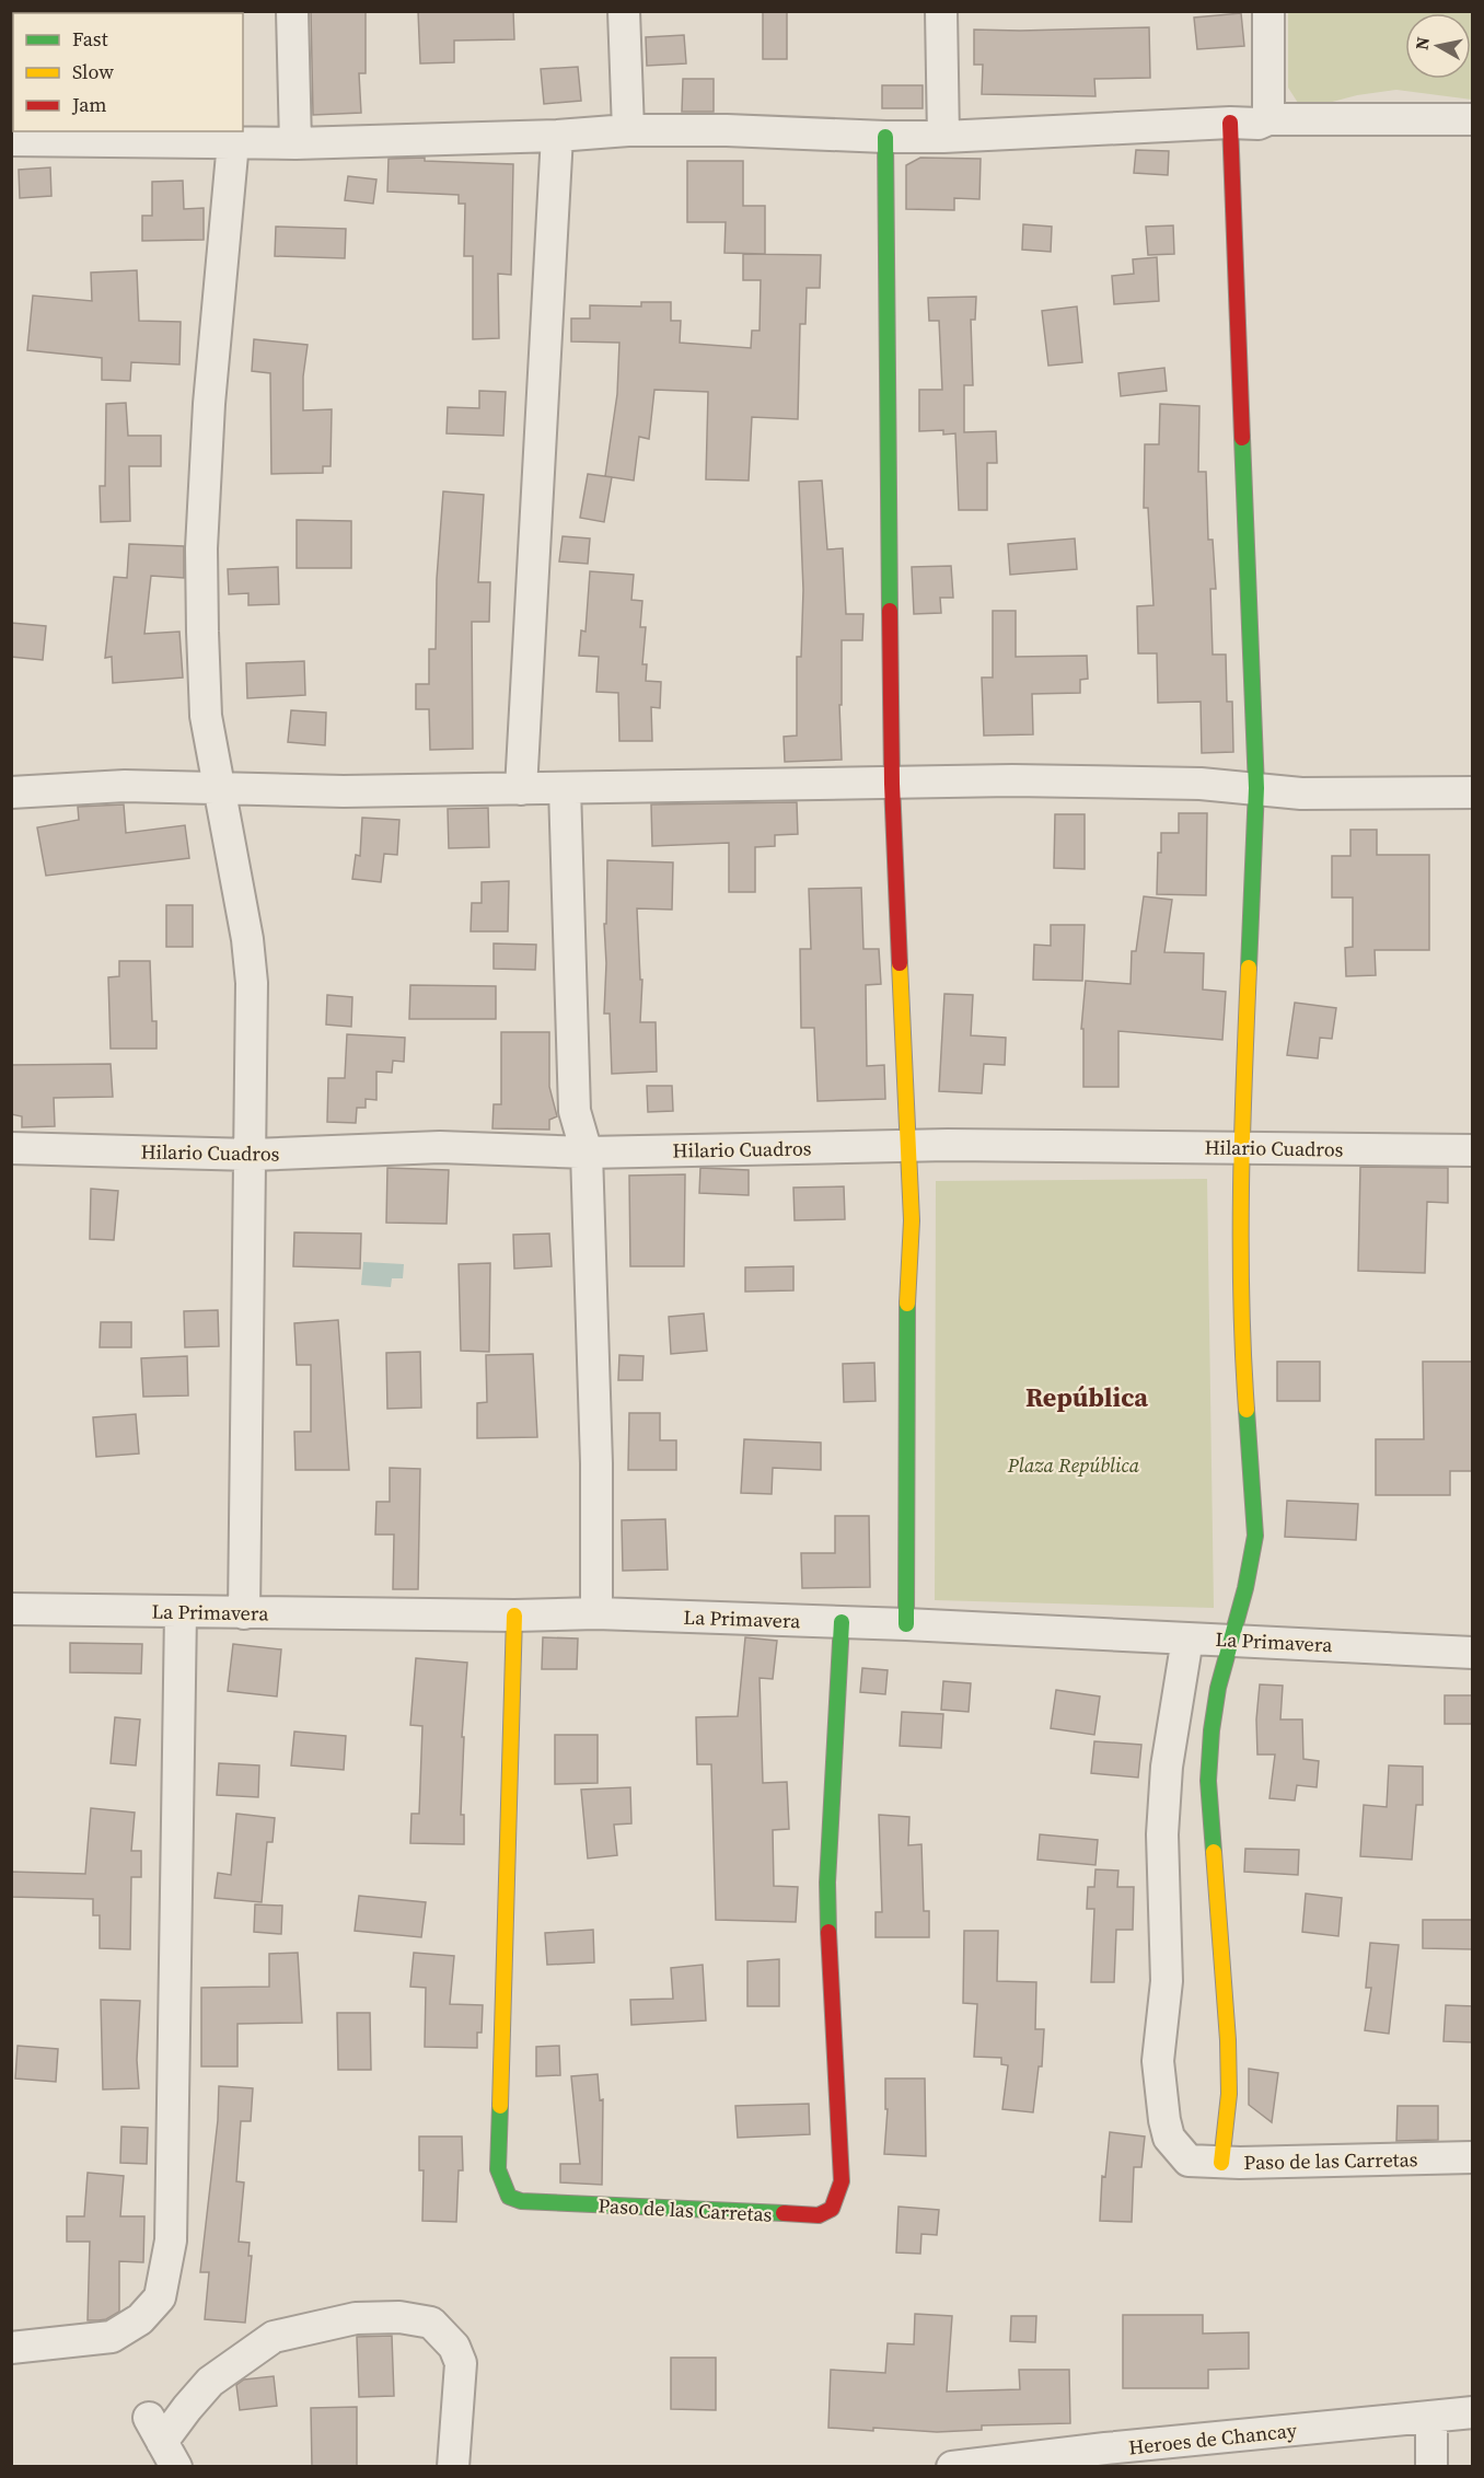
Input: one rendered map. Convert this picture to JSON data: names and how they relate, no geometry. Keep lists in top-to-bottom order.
{
  "streets": {
    "street": [
      "Hilario Cuadros",
      "La Primavera",
      "Paso de las Carretas",
      "Heroes de Chancay"
    ]
  },
  "crossings": [
    ["La Primavera", "Paso de las Carretas"]
  ],
  "districts": ["República"],
  "parks": ["Plaza República"],
  "legend": ["Fast", "Slow", "Jam"],
  "north": "left"
}
